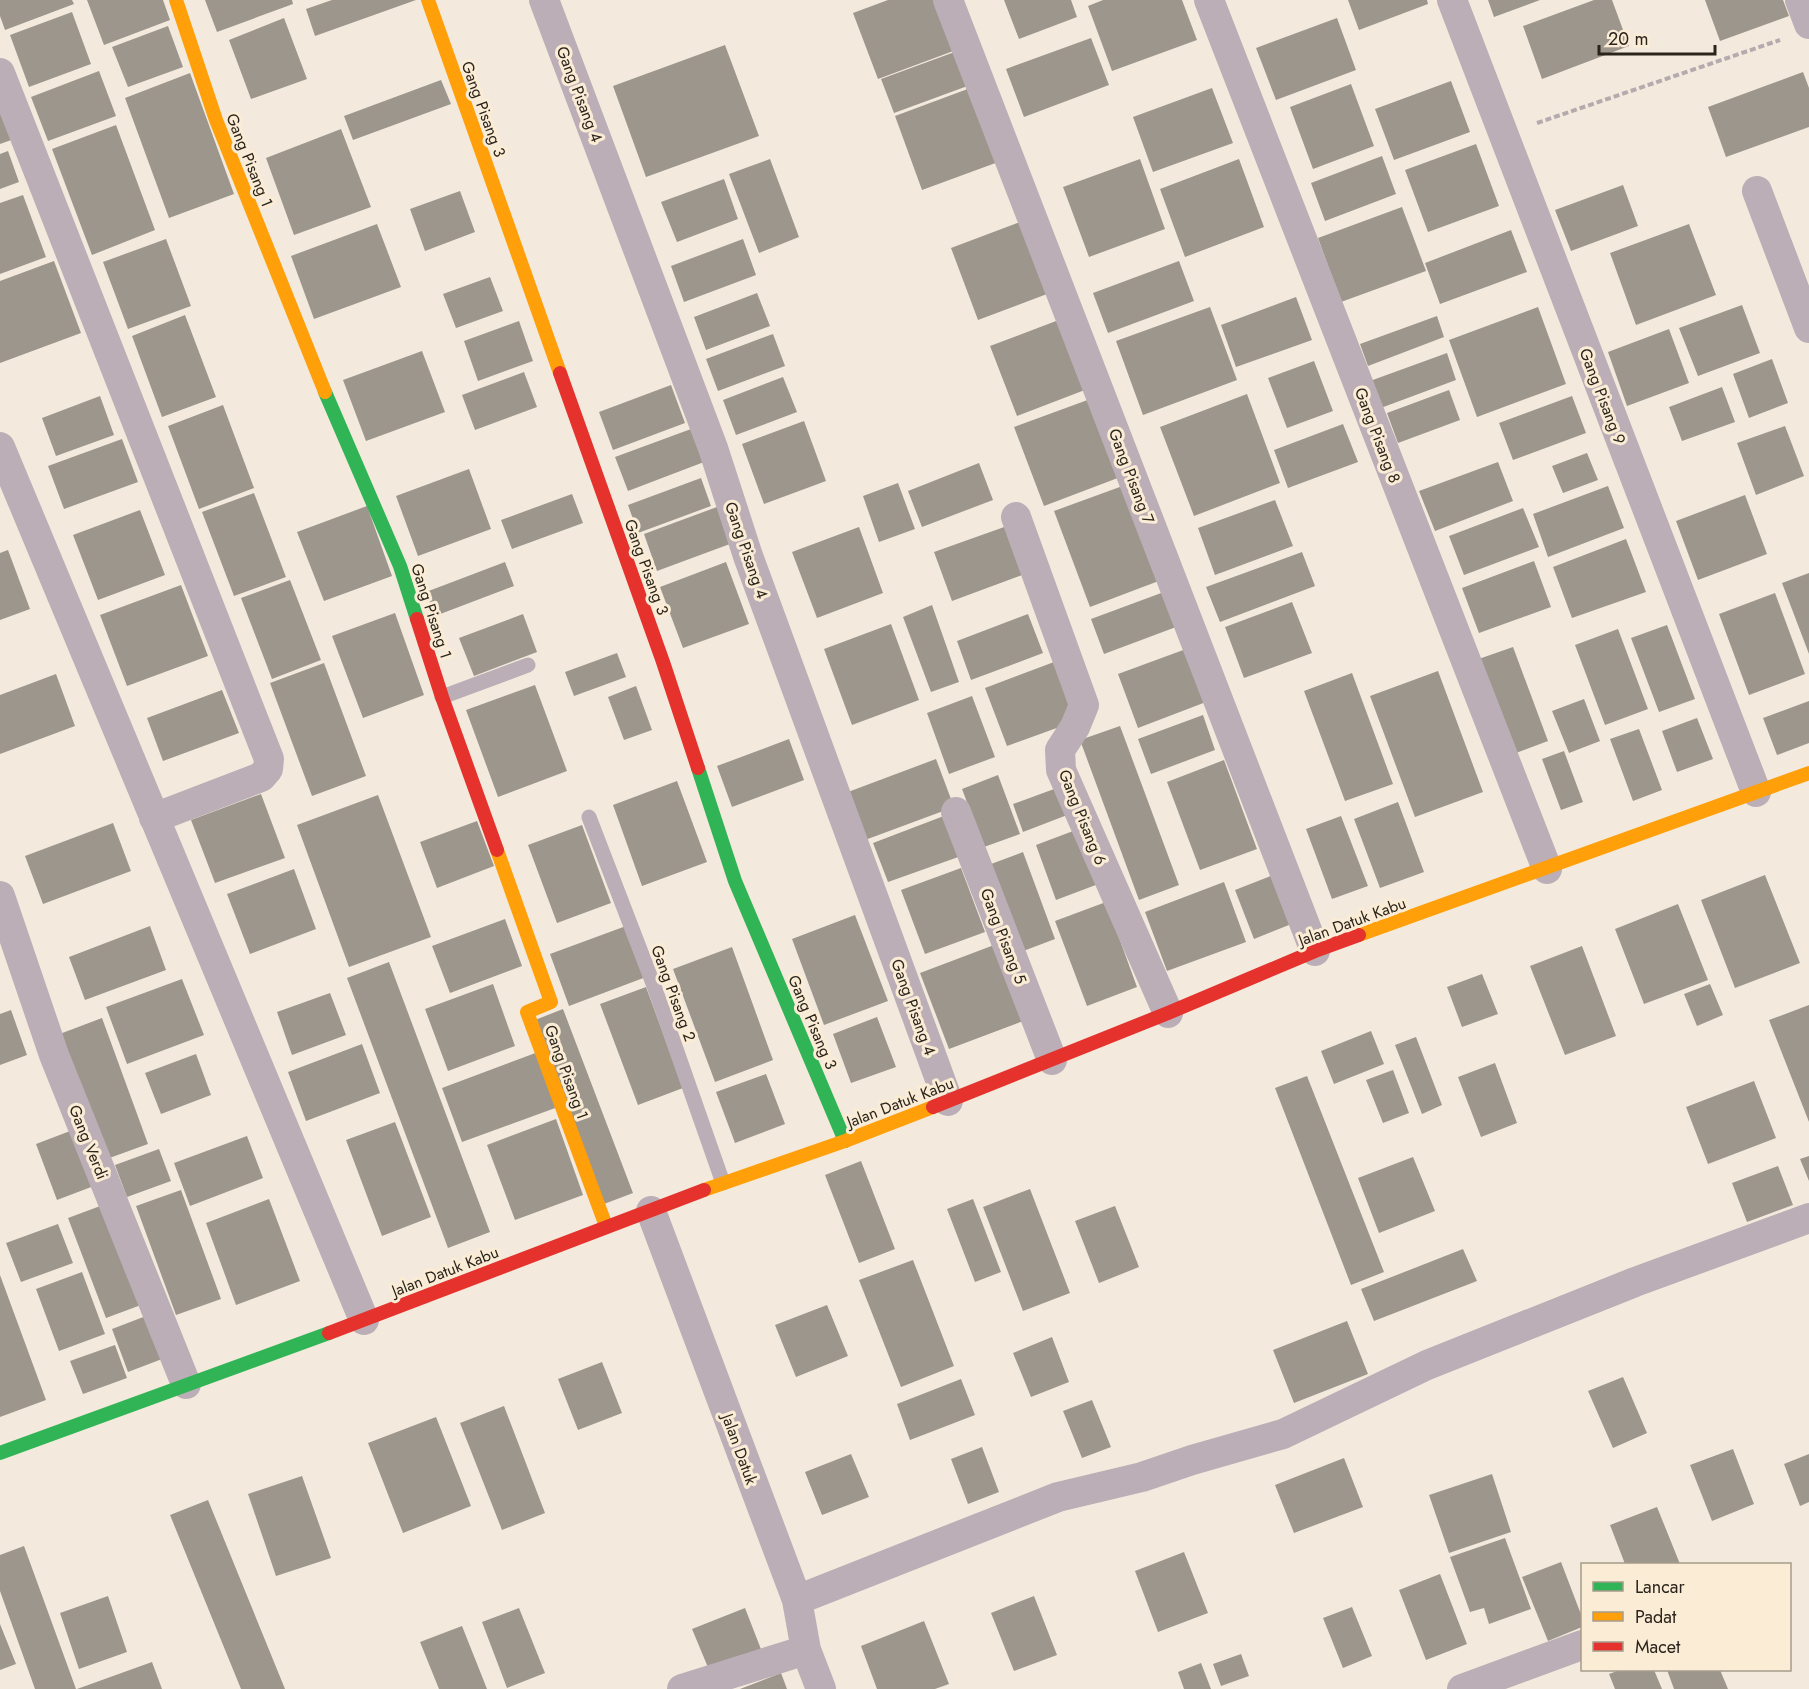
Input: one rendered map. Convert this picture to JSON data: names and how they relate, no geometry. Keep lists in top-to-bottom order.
{
  "streets": {
    "street": [
      "Gang Pisang 4",
      "Gang Pisang 3",
      "Gang Pisang 1",
      "Gang Pisang 9",
      "Gang Pisang 8",
      "Gang Pisang 7",
      "Gang Pisang 6",
      "Jalan Datuk Kabu",
      "Gang Pisang 5",
      "Gang Verdi",
      "Jalan Datuk"
    ],
    "lane": ["Gang Pisang 2"]
  },
  "crossings": [
    ["Gang Pisang 4", "Jalan Datuk Kabu"],
    ["Gang Pisang 3", "Jalan Datuk Kabu"],
    ["Gang Pisang 1", "Jalan Datuk Kabu"],
    ["Gang Pisang 9", "Jalan Datuk Kabu"],
    ["Gang Pisang 8", "Jalan Datuk Kabu"],
    ["Gang Pisang 7", "Jalan Datuk Kabu"],
    ["Gang Pisang 6", "Jalan Datuk Kabu"],
    ["Jalan Datuk Kabu", "Gang Pisang 5"],
    ["Jalan Datuk Kabu", "Gang Pisang 2"],
    ["Jalan Datuk Kabu", "Gang Verdi"],
    ["Jalan Datuk Kabu", "Jalan Datuk"]
  ],
  "legend": ["Lancar", "Padat", "Macet"],
  "scale_bar": "20 m"
}
